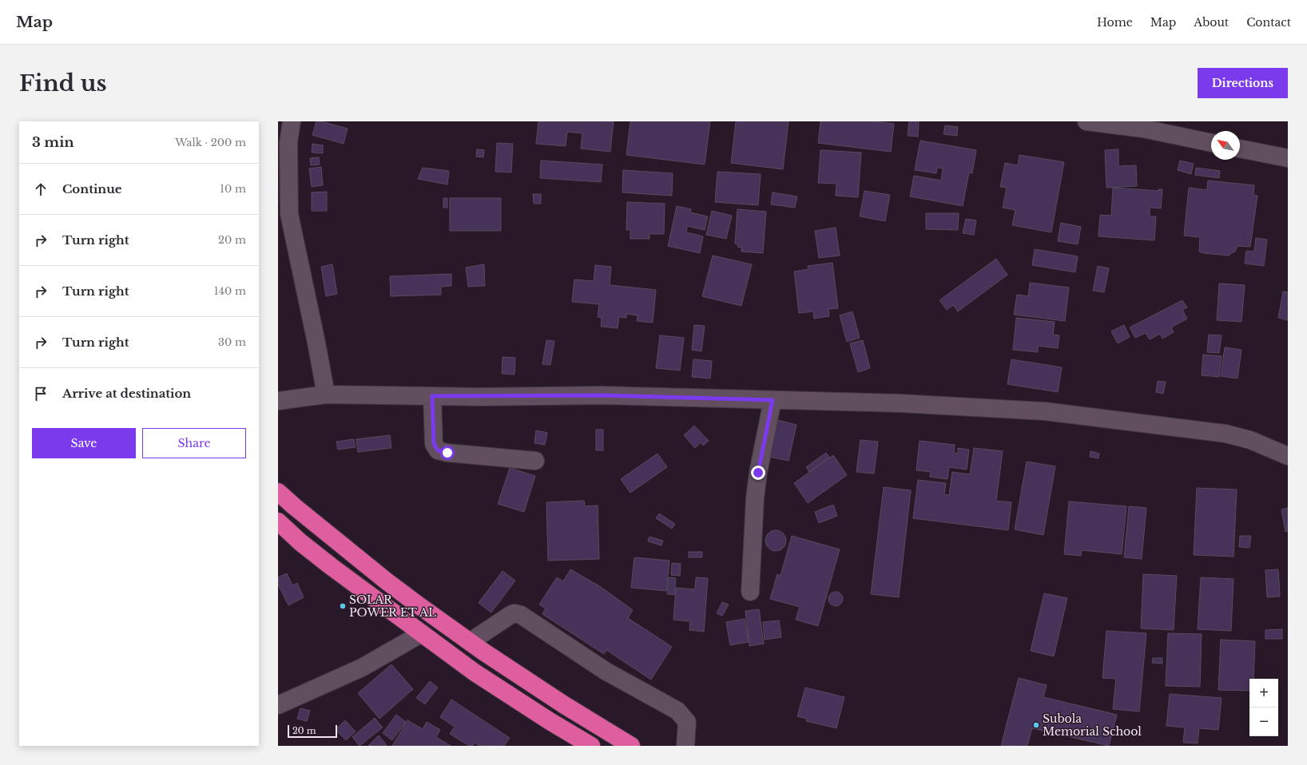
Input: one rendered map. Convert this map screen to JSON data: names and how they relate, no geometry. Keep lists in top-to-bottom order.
{
  "places": ["SOLAR POWER ET AL", "Subola Memorial School"],
  "scale_bar": "20 m",
  "north": "top left",
  "page": {
    "header": "Map",
    "nav": [
      "Home",
      "Map",
      "About",
      "Contact"
    ],
    "buttons": [
      "Directions",
      ["Save", "Share"]
    ],
    "title": "Find us",
    "heading": ["3 min", "Walk · 200 m"],
    "list": [
      ["Continue", "10 m"],
      ["Turn right", "20 m"],
      ["Turn right", "140 m"],
      ["Turn right", "30 m"],
      "Arrive at destination"
    ],
    "map_buttons": ["+", "−"],
    "scale": "20 m"
  }
}
